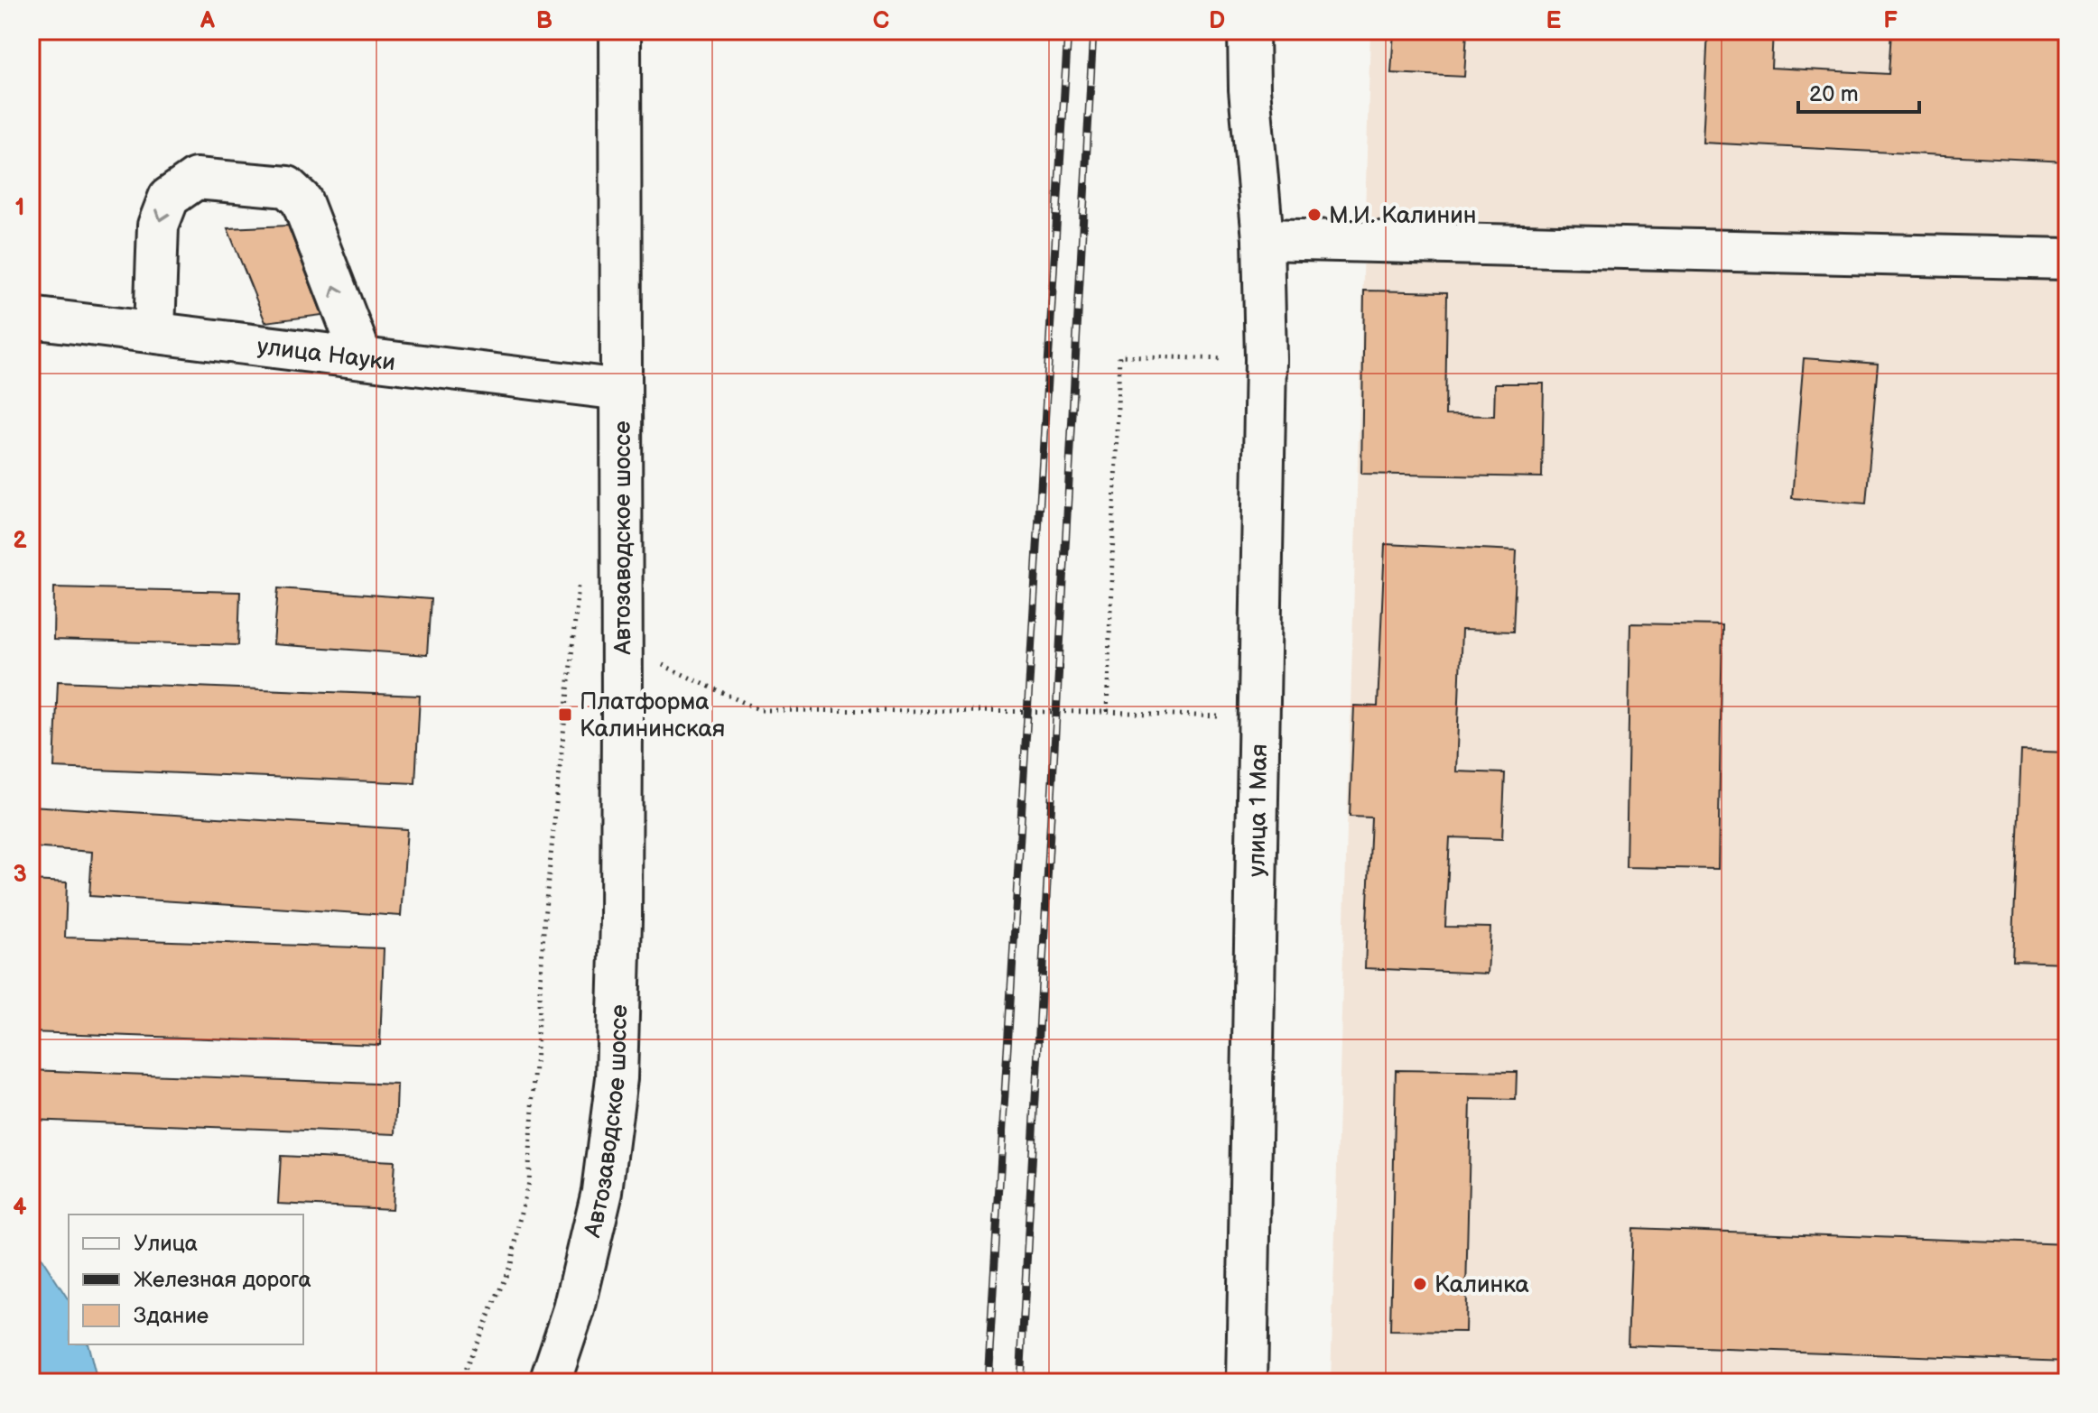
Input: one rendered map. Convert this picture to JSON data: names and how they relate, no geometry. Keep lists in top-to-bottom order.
{
  "streets": {
    "main road": ["улица Науки", "Автозаводское шоссе", "улица 1 Мая"]
  },
  "crossings": [
    ["улица Науки", "Автозаводское шоссе"]
  ],
  "places": {
    "other": ["М.И. Калинин", "Калинка"],
    "transit": ["Платформа Калининская"]
  },
  "legend": ["Улица", "Железная дорога", "Здание"],
  "scale_bar": "20 m",
  "grid": {
    "columns": [
      "A",
      "B",
      "C",
      "D",
      "E",
      "F"
    ],
    "rows": [
      "1",
      "2",
      "3",
      "4"
    ]
  }
}
